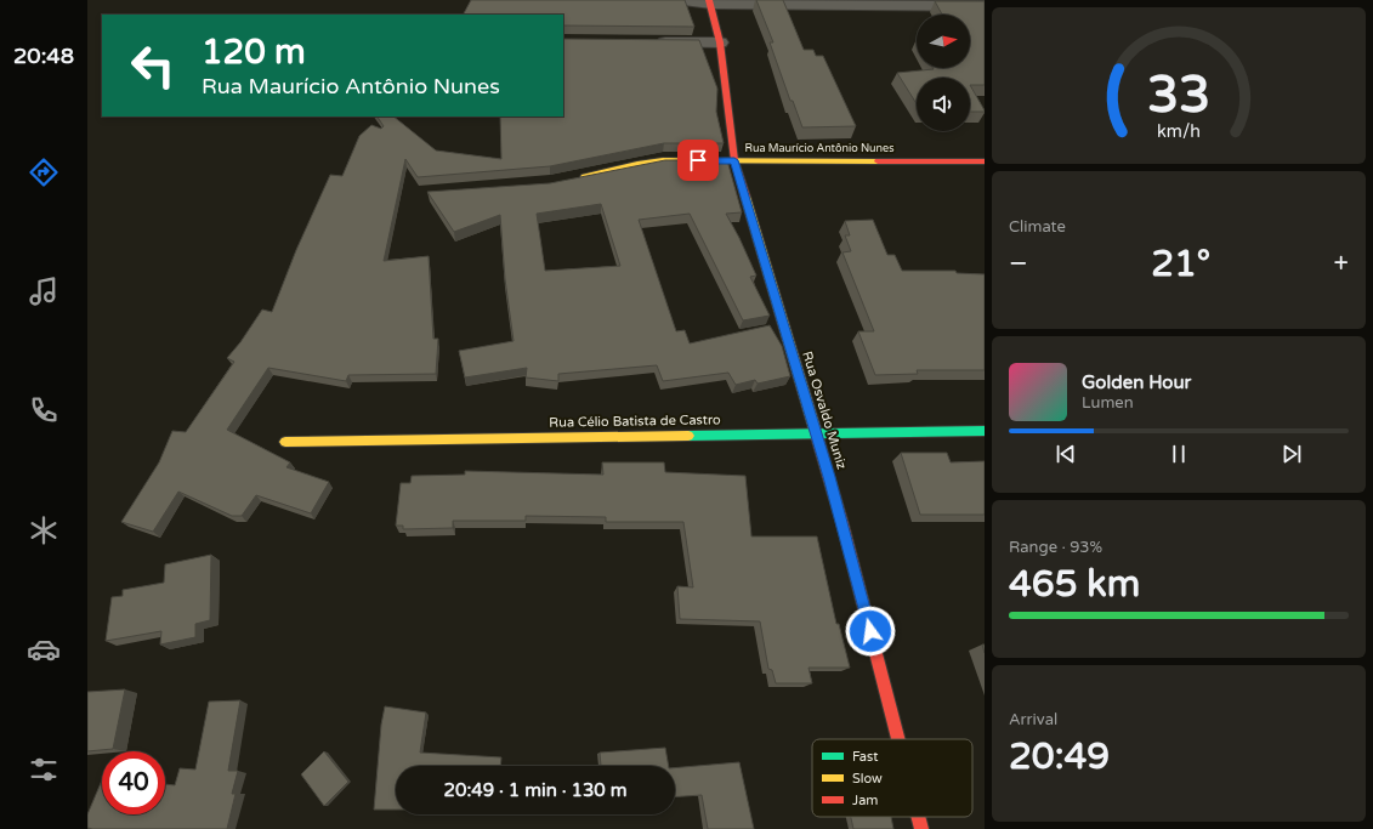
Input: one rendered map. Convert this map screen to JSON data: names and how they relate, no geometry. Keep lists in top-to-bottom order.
{
  "streets": {
    "street": ["Rua Maurício Antônio Nunes", "Rua Osvaldo Muniz", "Rua Célio Batista de Castro"]
  },
  "crossings": [
    ["Rua Maurício Antônio Nunes", "Rua Osvaldo Muniz"],
    ["Rua Osvaldo Muniz", "Rua Célio Batista de Castro"]
  ],
  "legend": ["Fast", "Slow", "Jam"],
  "north": "right",
  "page": {
    "tabs": "20:48",
    "turn": ["120 m", "Rua Maurício Antônio Nunes"],
    "tile": [
      "Climate",
      ["Range · 93%", "465 km"],
      ["Arrival", "20:49"]
    ],
    "heat": ["−", "21°", "+"],
    "song": ["Golden Hour", "Lumen"],
    "limit": "40",
    "trip": "20:49 · 1 min · 130 m",
    "gauge": ["33", "km/h"]
  }
}
